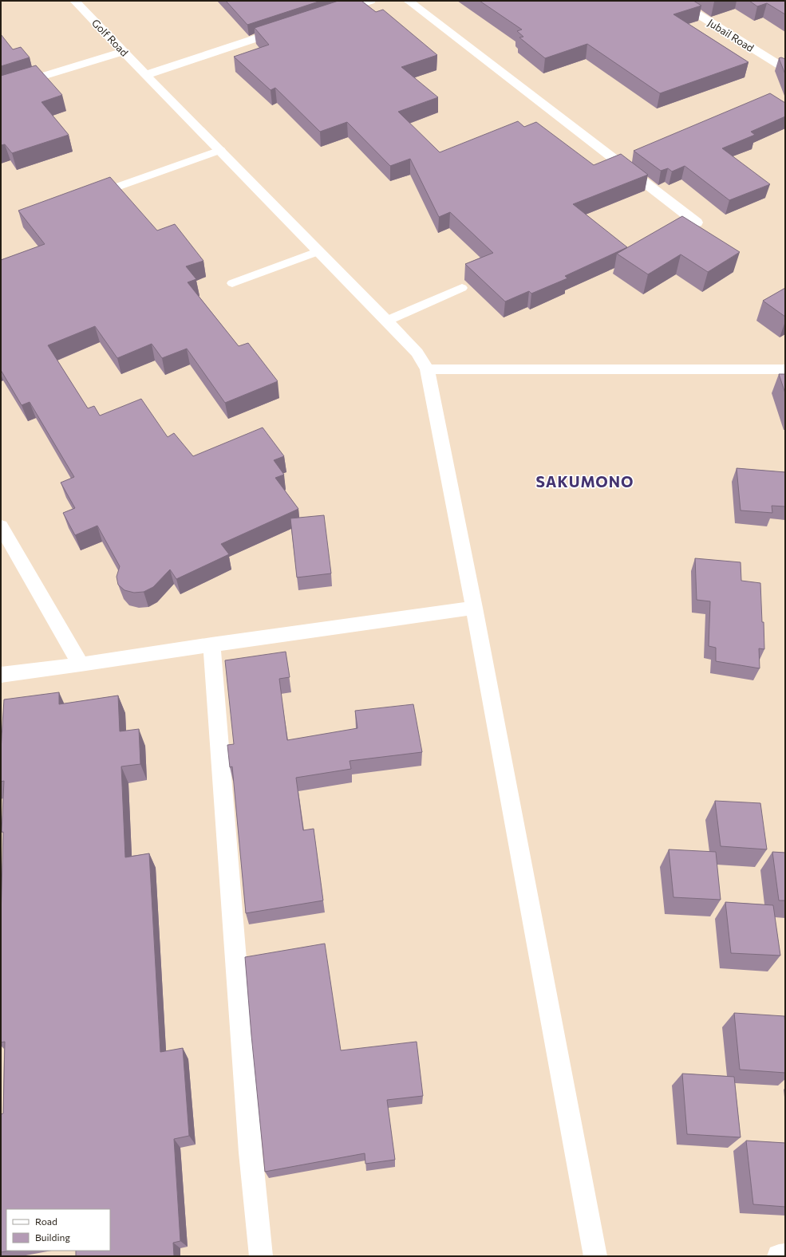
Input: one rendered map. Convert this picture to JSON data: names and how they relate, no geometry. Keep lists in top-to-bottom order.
{
  "streets": {
    "street": ["Jubail Road", "Golf Road"]
  },
  "districts": ["SAKUMONO"],
  "legend": ["Road", "Building"]
}
